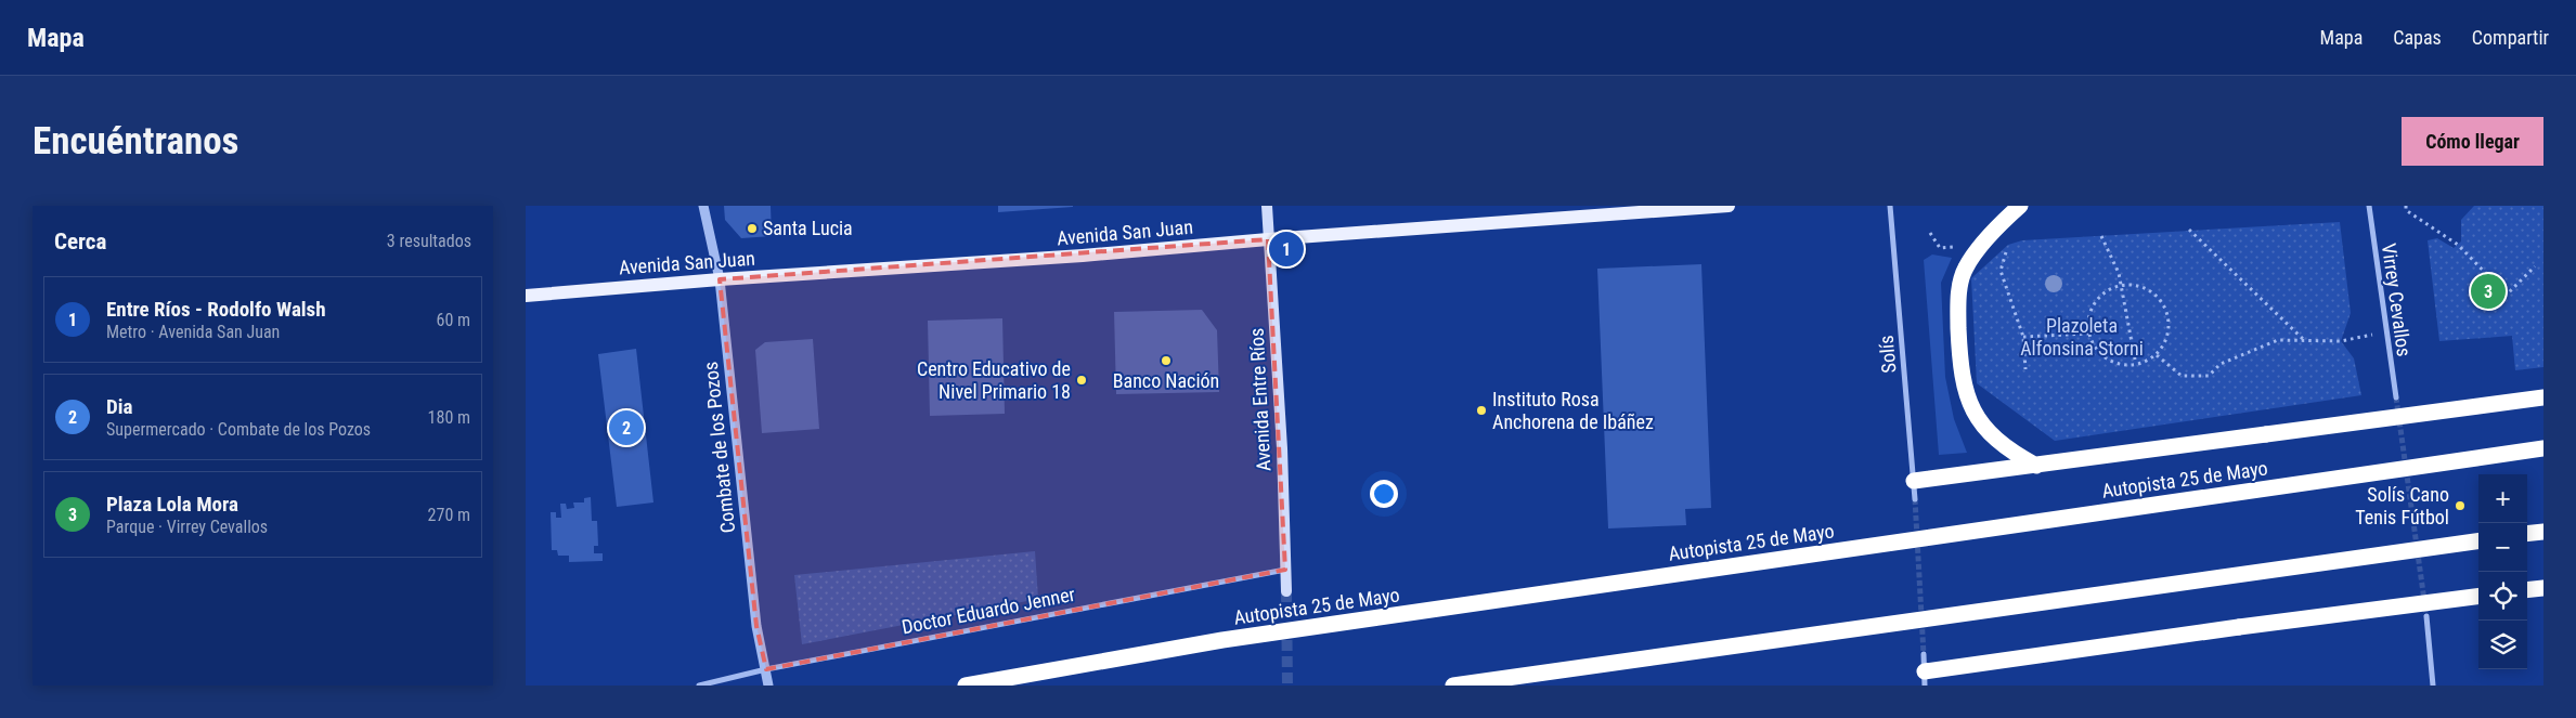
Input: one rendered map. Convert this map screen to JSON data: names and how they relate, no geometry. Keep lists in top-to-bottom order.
{
  "streets": {
    "highway": ["Autopista 25 de Mayo"],
    "main road": ["Avenida San Juan", "Avenida Entre Ríos"],
    "street": [
      "Virrey Cevallos",
      "Solís",
      "Combate de los Pozos",
      "Doctor Eduardo Jenner"
    ]
  },
  "crossings": [
    ["Avenida San Juan", "Avenida Entre Ríos"],
    ["Avenida San Juan", "Combate de los Pozos"],
    ["Avenida Entre Ríos", "Doctor Eduardo Jenner"],
    ["Combate de los Pozos", "Doctor Eduardo Jenner"]
  ],
  "parks": ["Plazoleta Alfonsina Storni"],
  "places": [
    "Santa Lucia",
    "Banco Nación",
    "Centro Educativo de Nivel Primario 18",
    "Instituto Rosa Anchorena de Ibáñez",
    "Solís Cano Tenis Fútbol"
  ],
  "page": {
    "header": "Mapa",
    "nav": ["Mapa", "Capas", "Compartir"],
    "buttons": "Cómo llegar",
    "title": "Encuéntranos",
    "heading": ["Cerca", "3 resultados"],
    "pins": ["1", "3", "2"],
    "list": [
      {
        "mark": "1",
        "name": "Entre Ríos - Rodolfo Walsh",
        "note": "Metro · Avenida San Juan",
        "value": "60 m"
      },
      {
        "mark": "2",
        "name": "Dia",
        "note": "Supermercado · Combate de los Pozos",
        "value": "180 m"
      },
      {
        "mark": "3",
        "name": "Plaza Lola Mora",
        "note": "Parque · Virrey Cevallos",
        "value": "270 m"
      }
    ],
    "map_buttons": ["+", "−"]
  }
}
